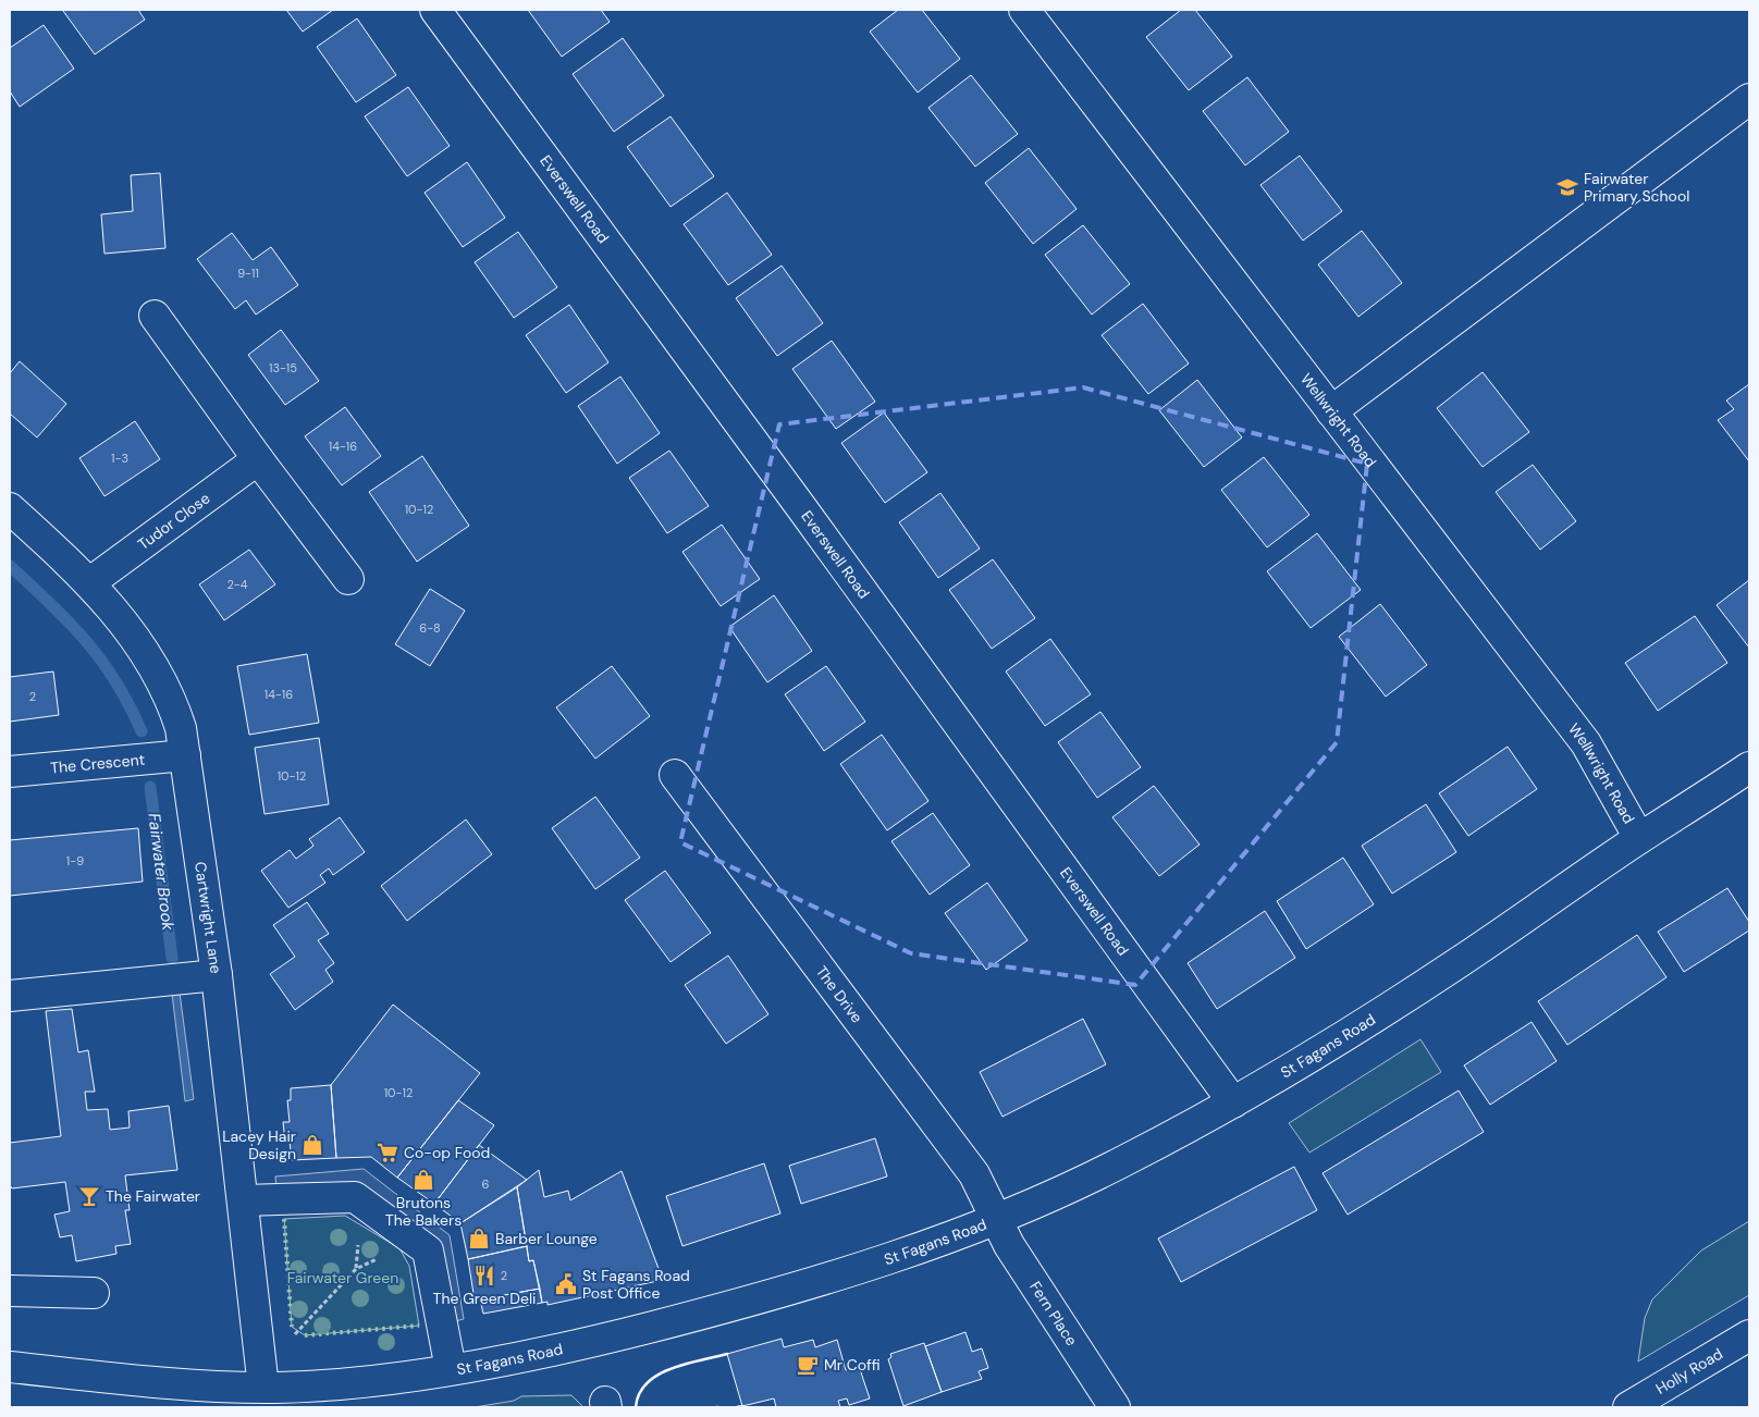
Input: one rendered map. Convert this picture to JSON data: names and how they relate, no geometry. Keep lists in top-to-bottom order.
{
  "streets": {
    "street": [
      "Everswell Road",
      "Wellwright Road",
      "Tudor Close",
      "The Crescent",
      "Cartwright Lane",
      "The Drive",
      "St Fagans Road",
      "Fern Place",
      "Holly Road"
    ]
  },
  "crossings": [
    ["Everswell Road", "St Fagans Road"],
    ["Wellwright Road", "St Fagans Road"],
    ["Tudor Close", "Cartwright Lane"],
    ["The Crescent", "Cartwright Lane"],
    ["Cartwright Lane", "St Fagans Road"],
    ["The Drive", "St Fagans Road"],
    ["The Drive", "Fern Place"],
    ["St Fagans Road", "Fern Place"]
  ],
  "water": ["Fairwater Brook"],
  "parks": ["Fairwater Green"],
  "places": {
    "school or university": ["Fairwater Primary School"],
    "shop": ["Lacey Hair Design", "Brutons The Bakers", "Barber Lounge"],
    "supermarket": ["Co-op Food"],
    "bar": ["The Fairwater"],
    "restaurant": ["The Green Deli"],
    "public building": ["St Fagans Road Post Office"],
    "cafe": ["Mr Coffi"]
  },
  "house_numbers": [
    "9-11",
    "13-15",
    "14-16",
    "1-3",
    "10-12",
    "2-4",
    "6-8",
    "14-16",
    "2",
    "10-12",
    "1-9",
    "10-12",
    "6",
    "2"
  ]
}
